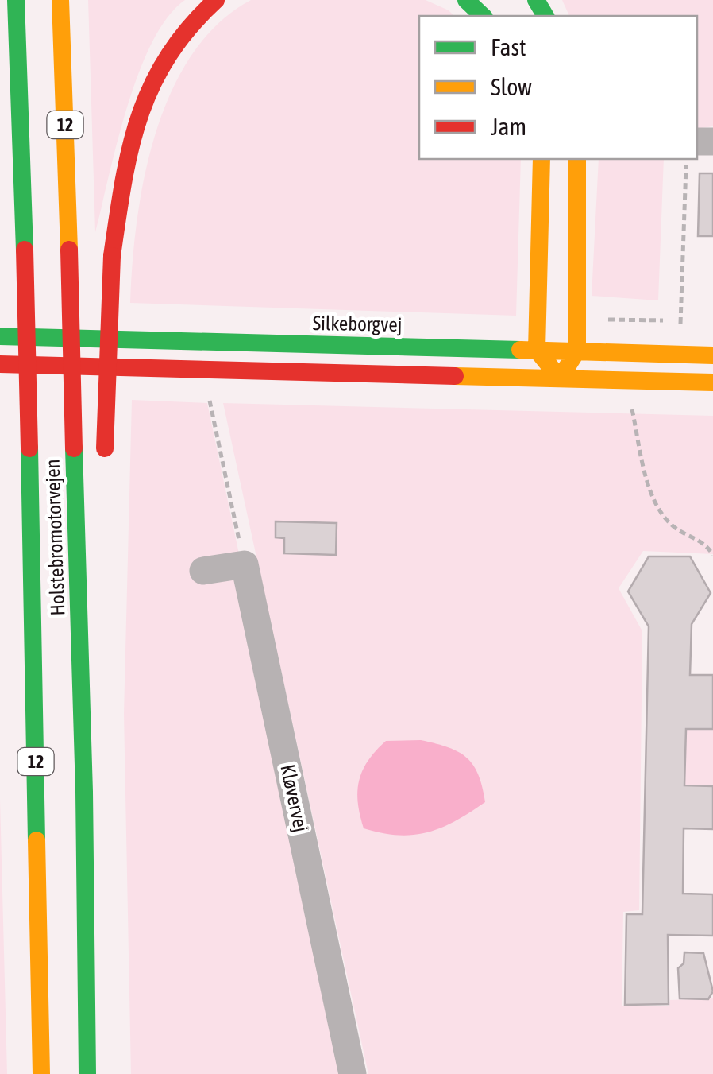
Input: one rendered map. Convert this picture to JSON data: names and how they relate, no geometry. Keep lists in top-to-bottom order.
{
  "streets": {
    "main road": ["12", "Silkeborgvej", "Holstebromotorvejen"],
    "street": ["Kløvervej"]
  },
  "legend": ["Fast", "Slow", "Jam"]
}
